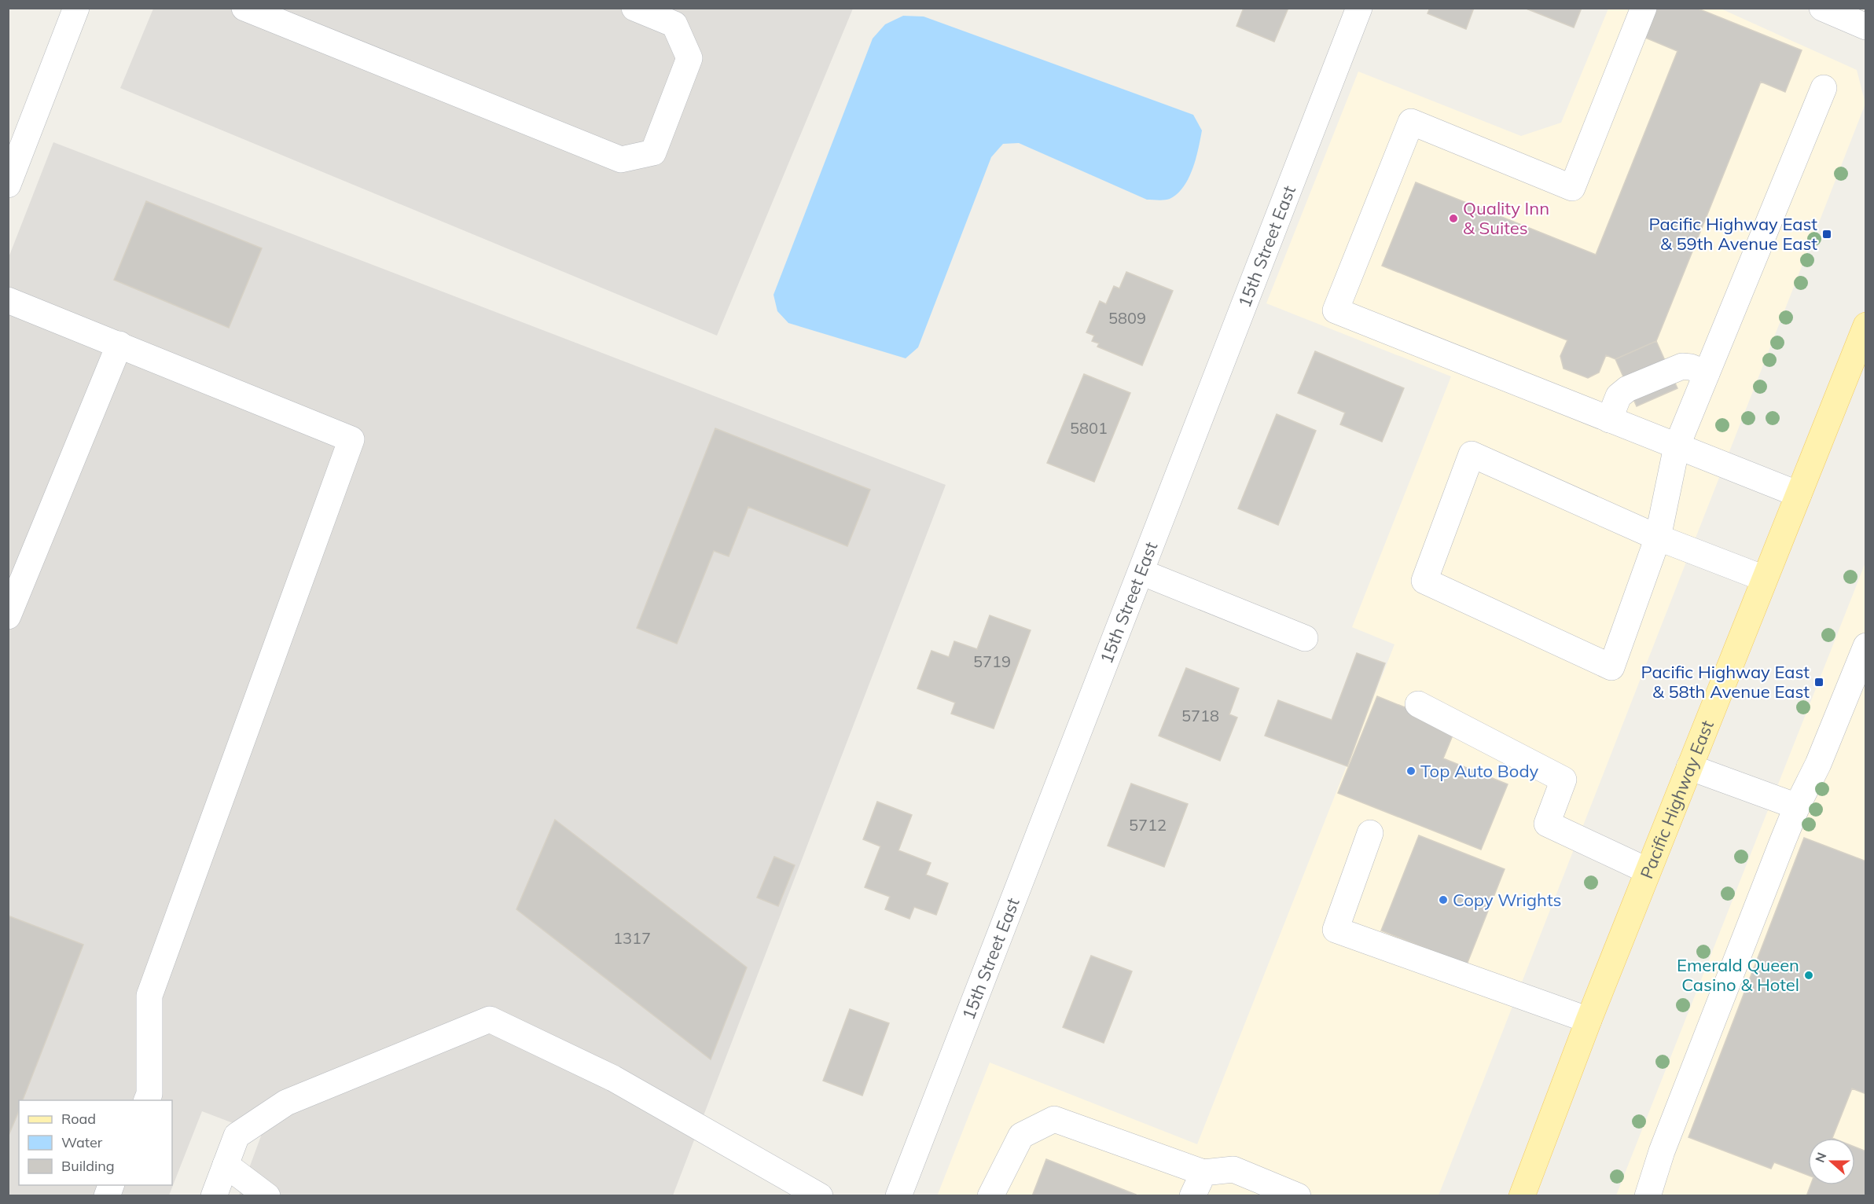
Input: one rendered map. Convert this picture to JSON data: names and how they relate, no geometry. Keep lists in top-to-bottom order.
{
  "streets": {
    "main road": ["Pacific Highway East"],
    "street": ["15th Street East"]
  },
  "places": {
    "other": [
      "Quality Inn & Suites",
      "Top Auto Body",
      "Copy Wrights",
      "Emerald Queen Casino & Hotel"
    ],
    "transit": ["Pacific Highway East & 59th Avenue East", "Pacific Highway East & 58th Avenue East"]
  },
  "house_numbers": [
    "5809",
    "5801",
    "5719",
    "5718",
    "5712",
    "1317"
  ],
  "legend": ["Road", "Water", "Building"],
  "north": "left"
}
